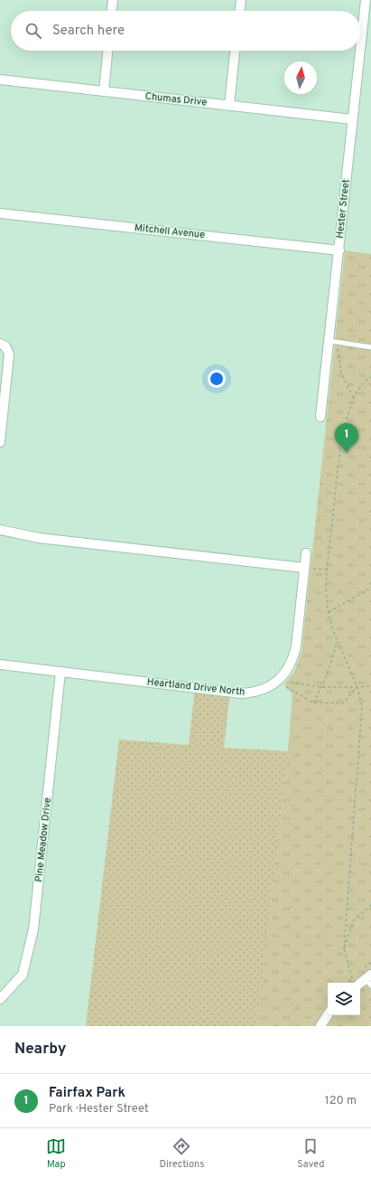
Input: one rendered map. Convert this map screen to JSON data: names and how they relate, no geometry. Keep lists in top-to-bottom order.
{
  "streets": {
    "street": [
      "Chumas Drive",
      "Hester Street",
      "Mitchell Avenue",
      "Heartland Drive North",
      "Pine Meadow Drive"
    ]
  },
  "crossings": [
    ["Chumas Drive", "Hester Street"],
    ["Hester Street", "Mitchell Avenue"],
    ["Heartland Drive North", "Pine Meadow Drive"]
  ],
  "north": "top",
  "page": {
    "search": "Search here",
    "pins": "1",
    "heading": "Nearby",
    "list": [
      {
        "mark": "1",
        "name": "Fairfax Park",
        "note": "Park · Hester Street",
        "value": "120 m"
      }
    ],
    "nav": ["Map", "Directions", "Saved"]
  }
}
